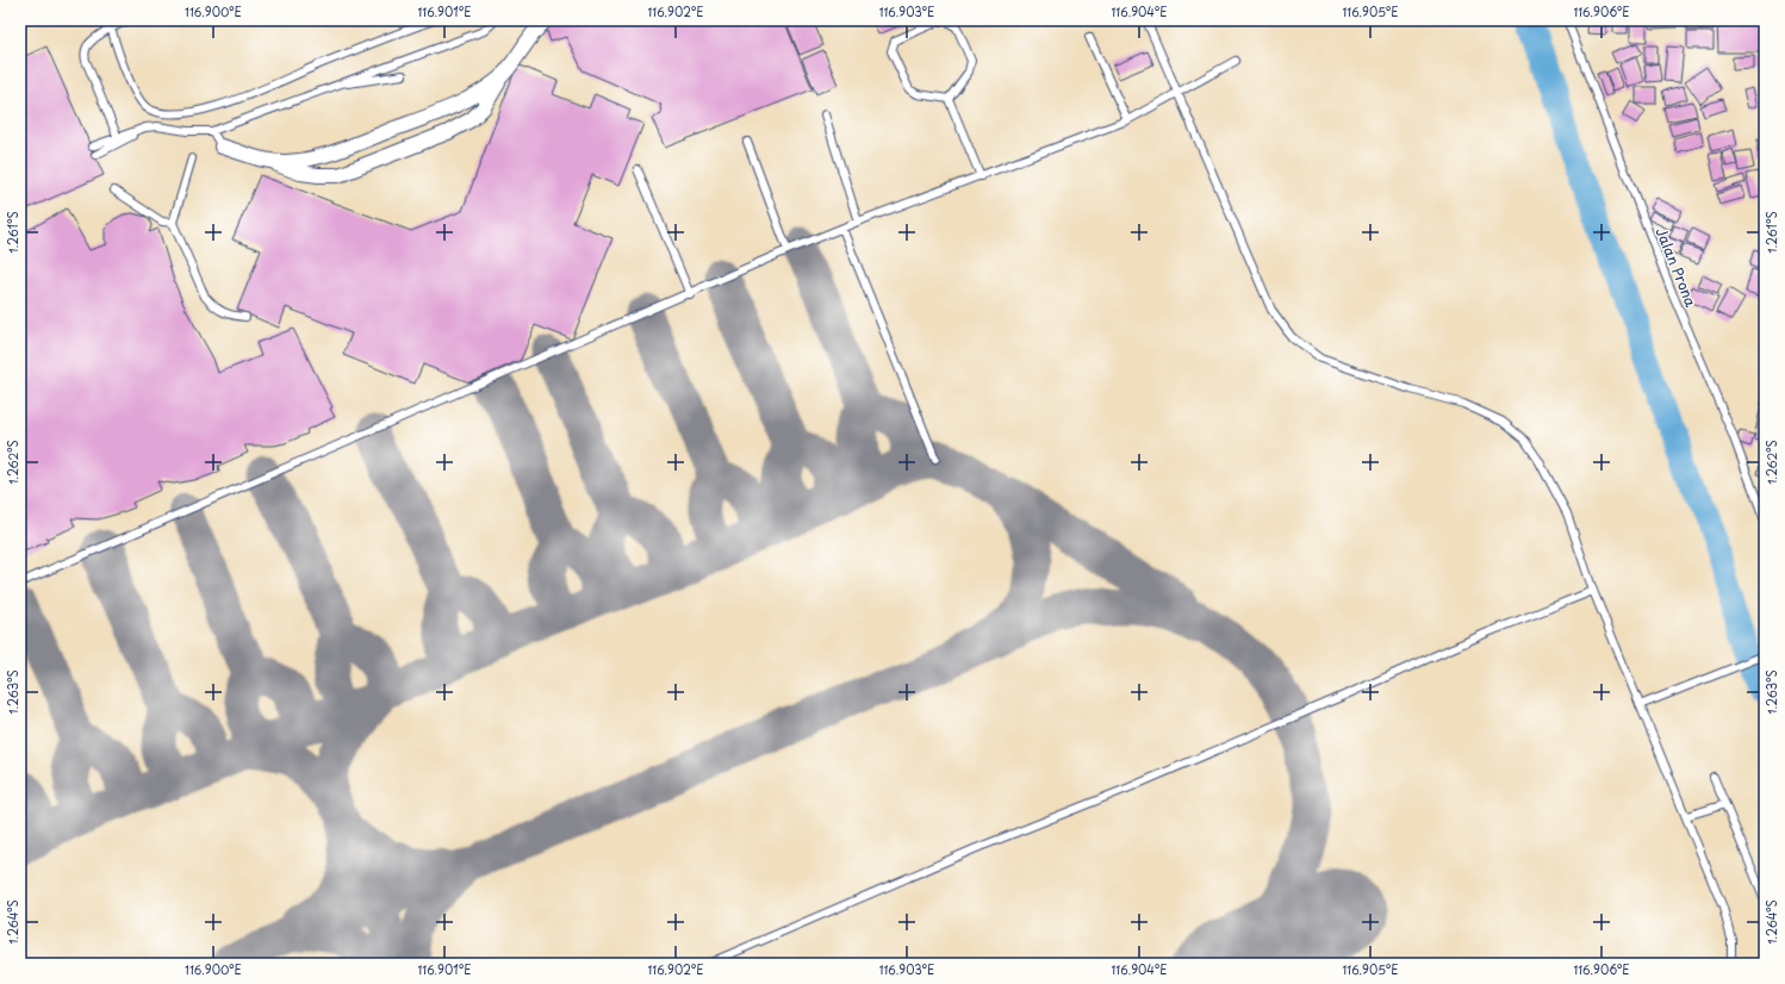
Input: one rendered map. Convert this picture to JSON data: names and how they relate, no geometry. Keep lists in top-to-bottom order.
{
  "streets": {
    "lane": ["Jalan Prona"]
  },
  "coordinates": [
    "116.900°E",
    "116.901°E",
    "116.902°E",
    "116.903°E",
    "116.904°E",
    "116.905°E",
    "116.906°E",
    "1.261°S",
    "1.262°S",
    "1.263°S",
    "1.264°S"
  ]
}
